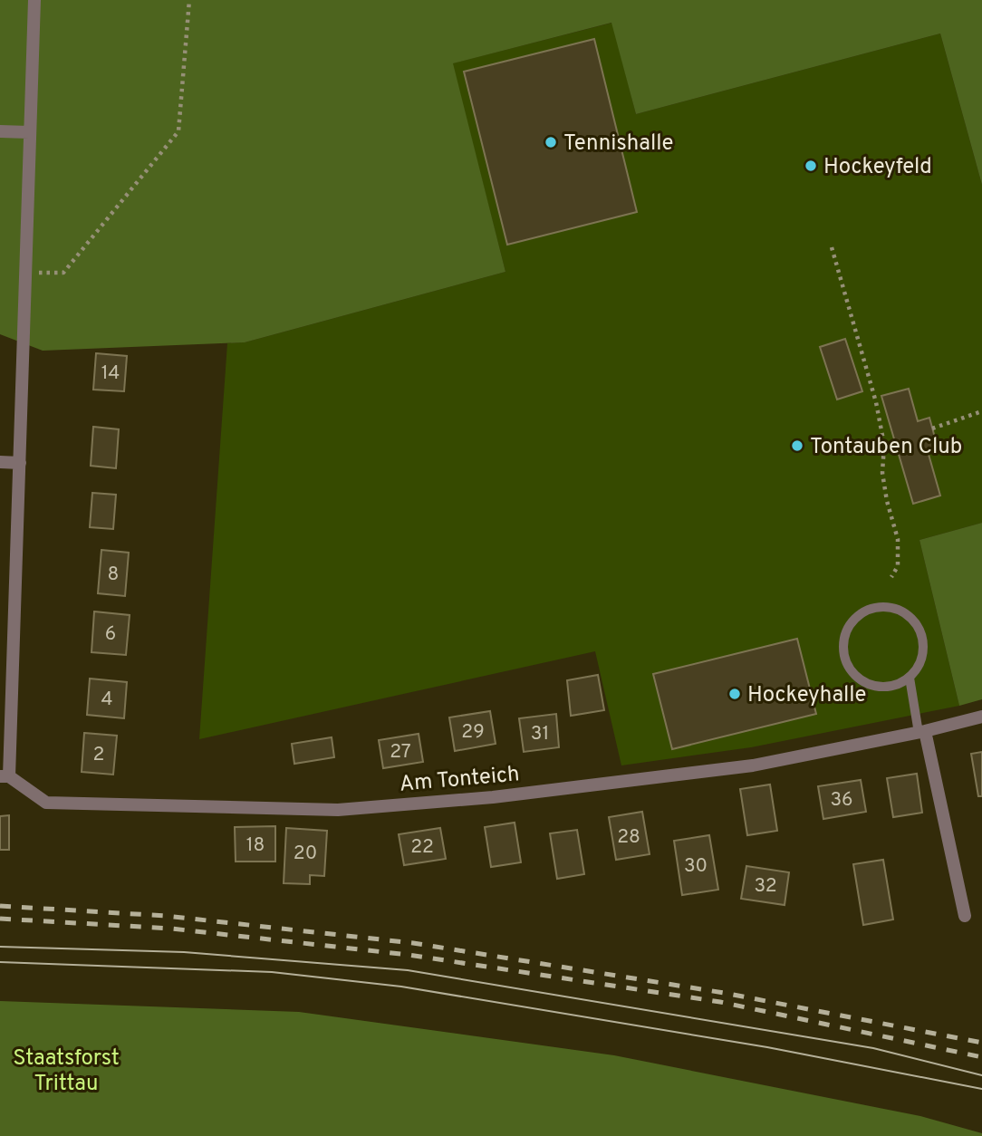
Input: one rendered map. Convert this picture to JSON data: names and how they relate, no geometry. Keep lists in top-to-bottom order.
{
  "streets": {
    "street": ["Am Tonteich"]
  },
  "parks": ["Staatsforst Trittau"],
  "places": [
    "Tennishalle",
    "Hockeyfeld",
    "Tontauben Club",
    "Hockeyhalle"
  ],
  "house_numbers": [
    "14",
    "8",
    "6",
    "4",
    "29",
    "31",
    "27",
    "2",
    "36",
    "28",
    "18",
    "22",
    "20",
    "30",
    "32"
  ]
}
